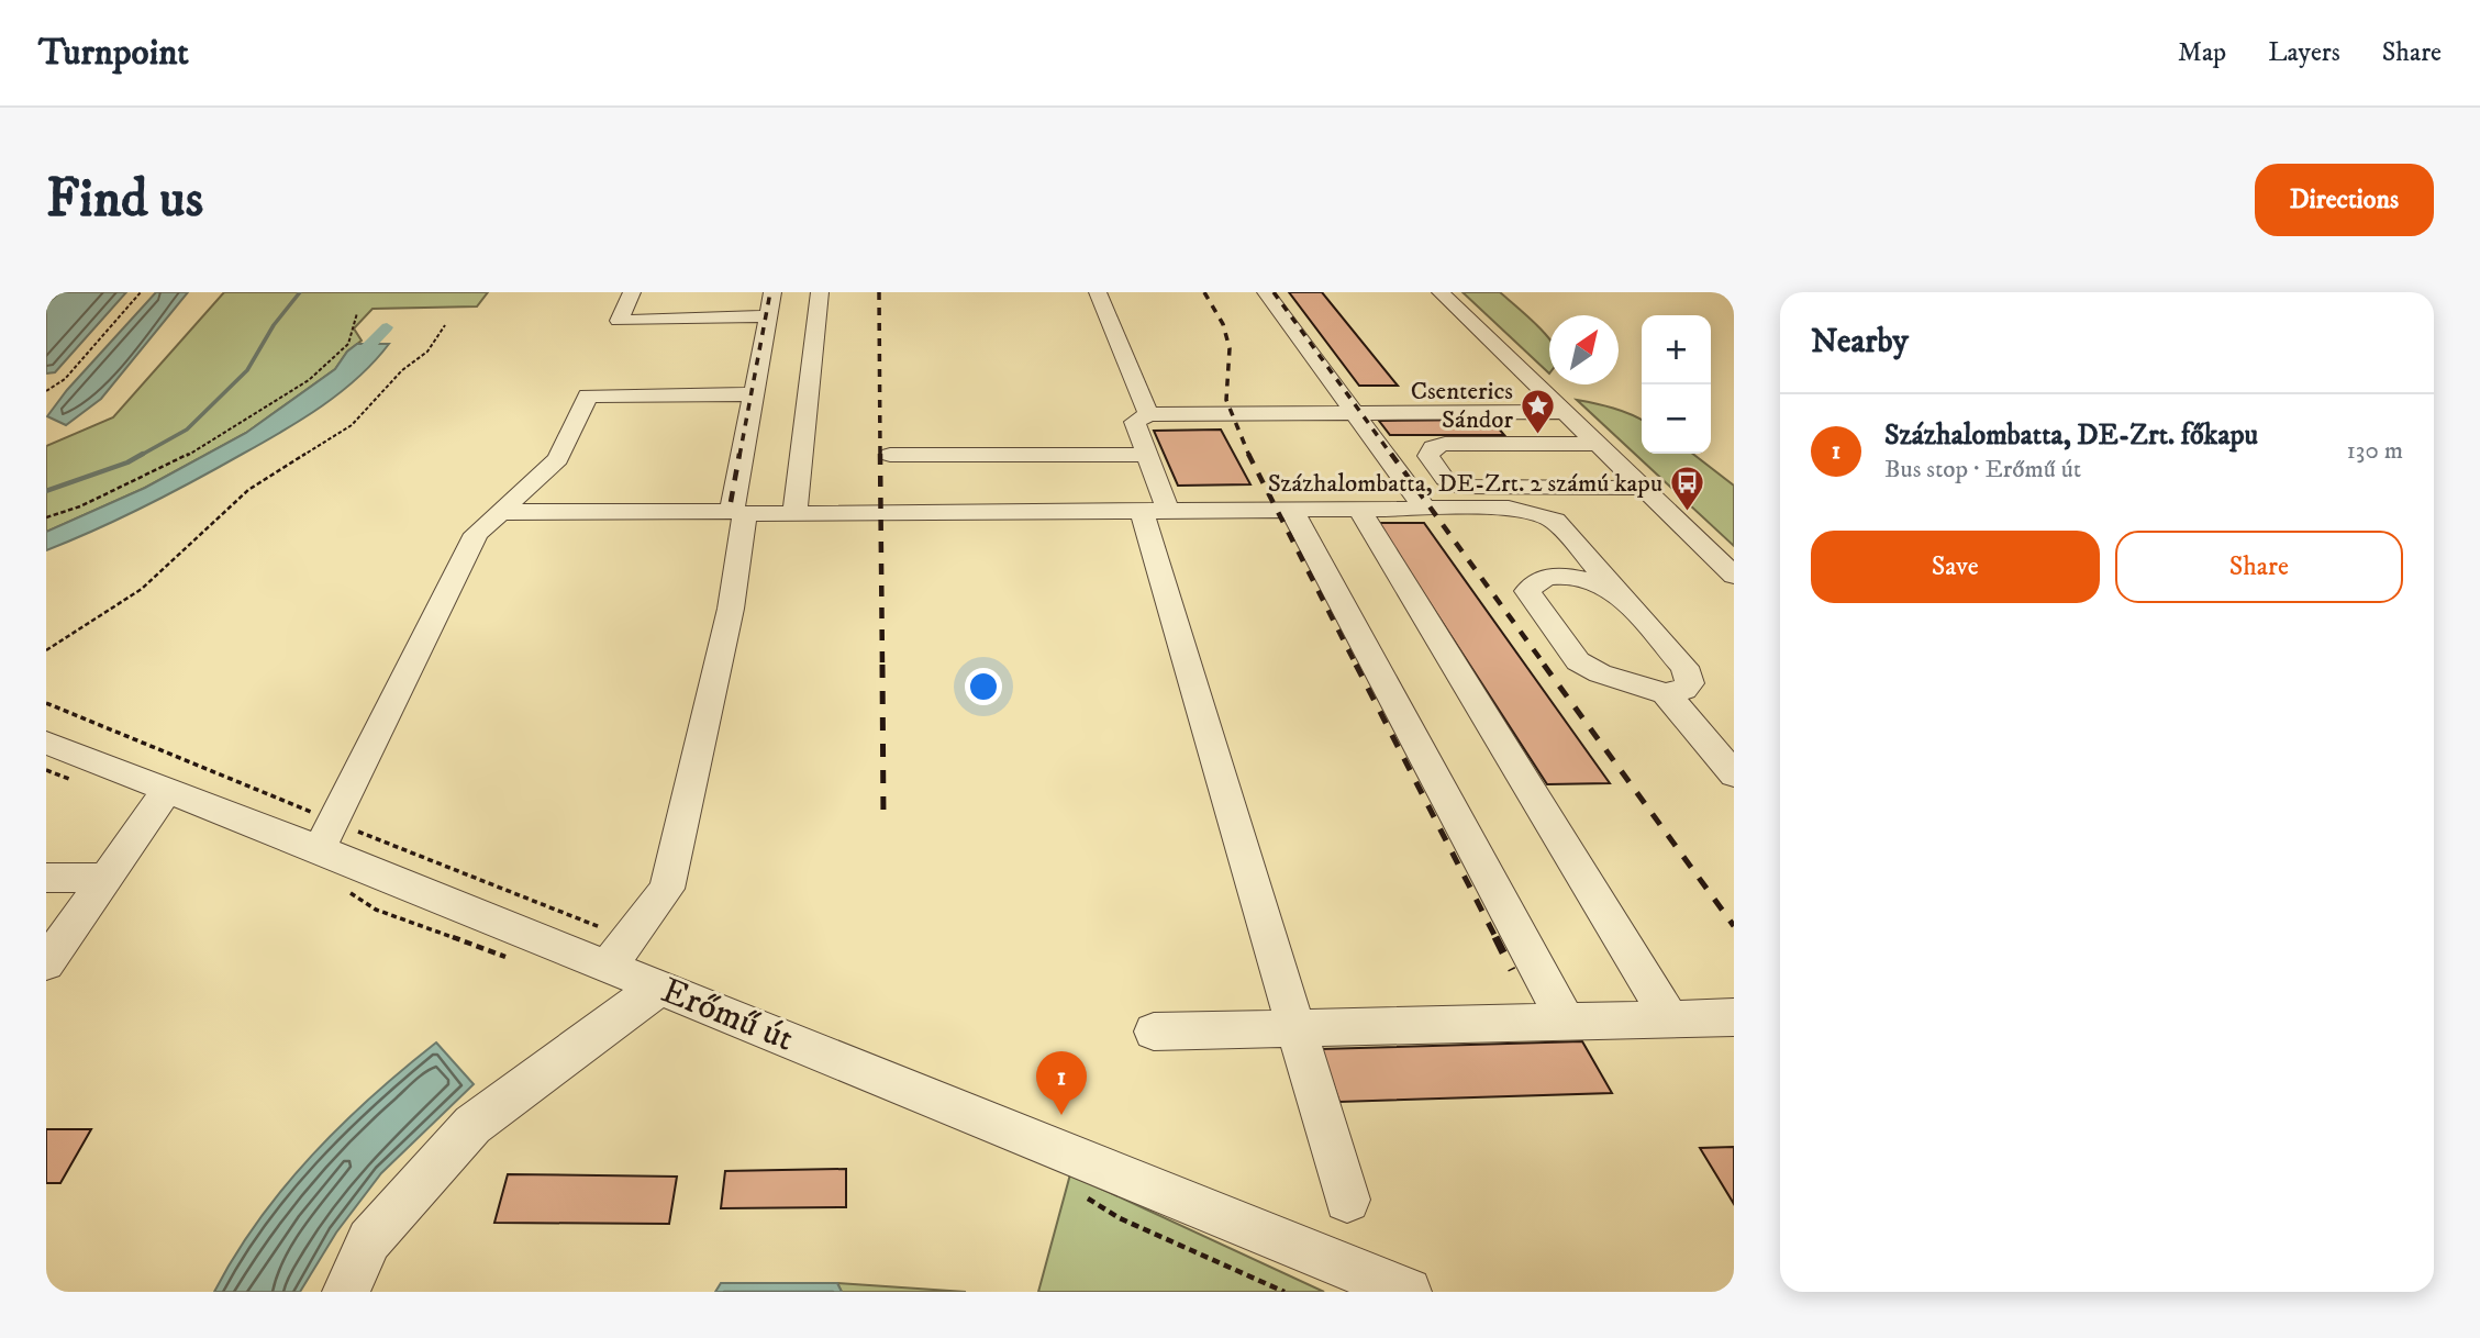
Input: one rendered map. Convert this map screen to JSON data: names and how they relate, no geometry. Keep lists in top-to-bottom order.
{
  "streets": {
    "street": ["Erőmű út"]
  },
  "places": {
    "place": ["Csenterics Sándor"],
    "bus stop": ["Százhalombatta, DE-Zrt. 2 számú kapu"]
  },
  "north": "top right",
  "page": {
    "header": "Turnpoint",
    "nav": ["Map", "Layers", "Share"],
    "buttons": [
      "Directions",
      ["Save", "Share"]
    ],
    "title": "Find us",
    "heading": "Nearby",
    "map_buttons": ["+", "−"],
    "list": [
      {
        "mark": "1",
        "name": "Százhalombatta, DE-Zrt. főkapu",
        "note": "Bus stop · Erőmű út",
        "value": "130 m"
      }
    ],
    "pins": "1"
  }
}
